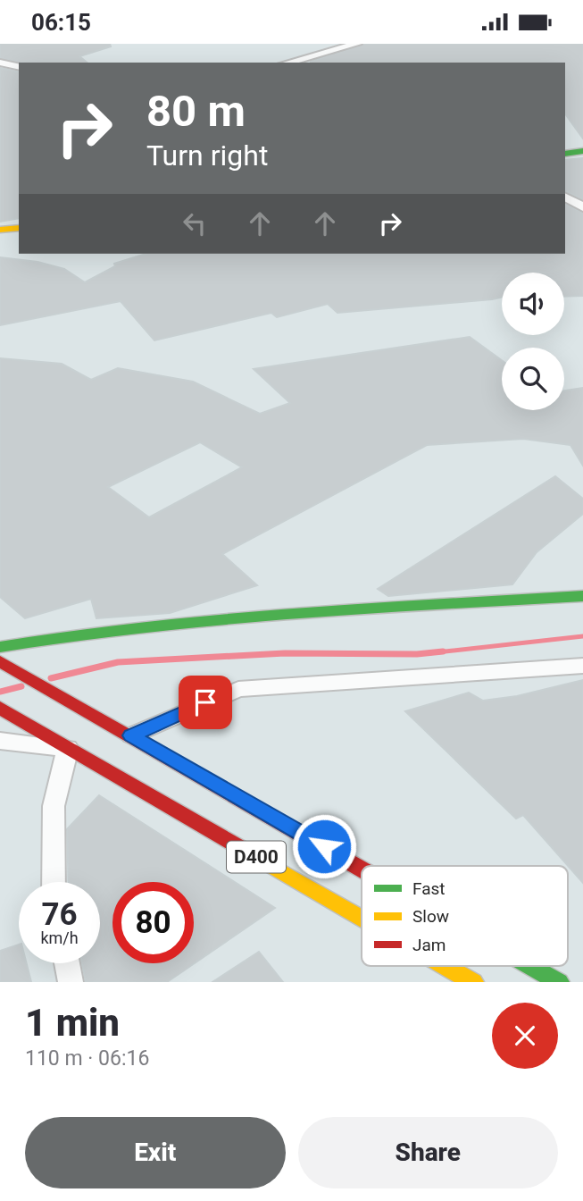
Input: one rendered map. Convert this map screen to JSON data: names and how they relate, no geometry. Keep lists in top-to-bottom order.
{
  "streets": {
    "main road": ["D400"]
  },
  "legend": ["Fast", "Slow", "Jam"],
  "page": {
    "status": "06:15",
    "turn": ["80 m", "Turn right"],
    "speed": "76 km/h",
    "limit": "80",
    "heading": ["1 min", "110 m · 06:16"],
    "buttons": ["Exit", "Share"]
  }
}
